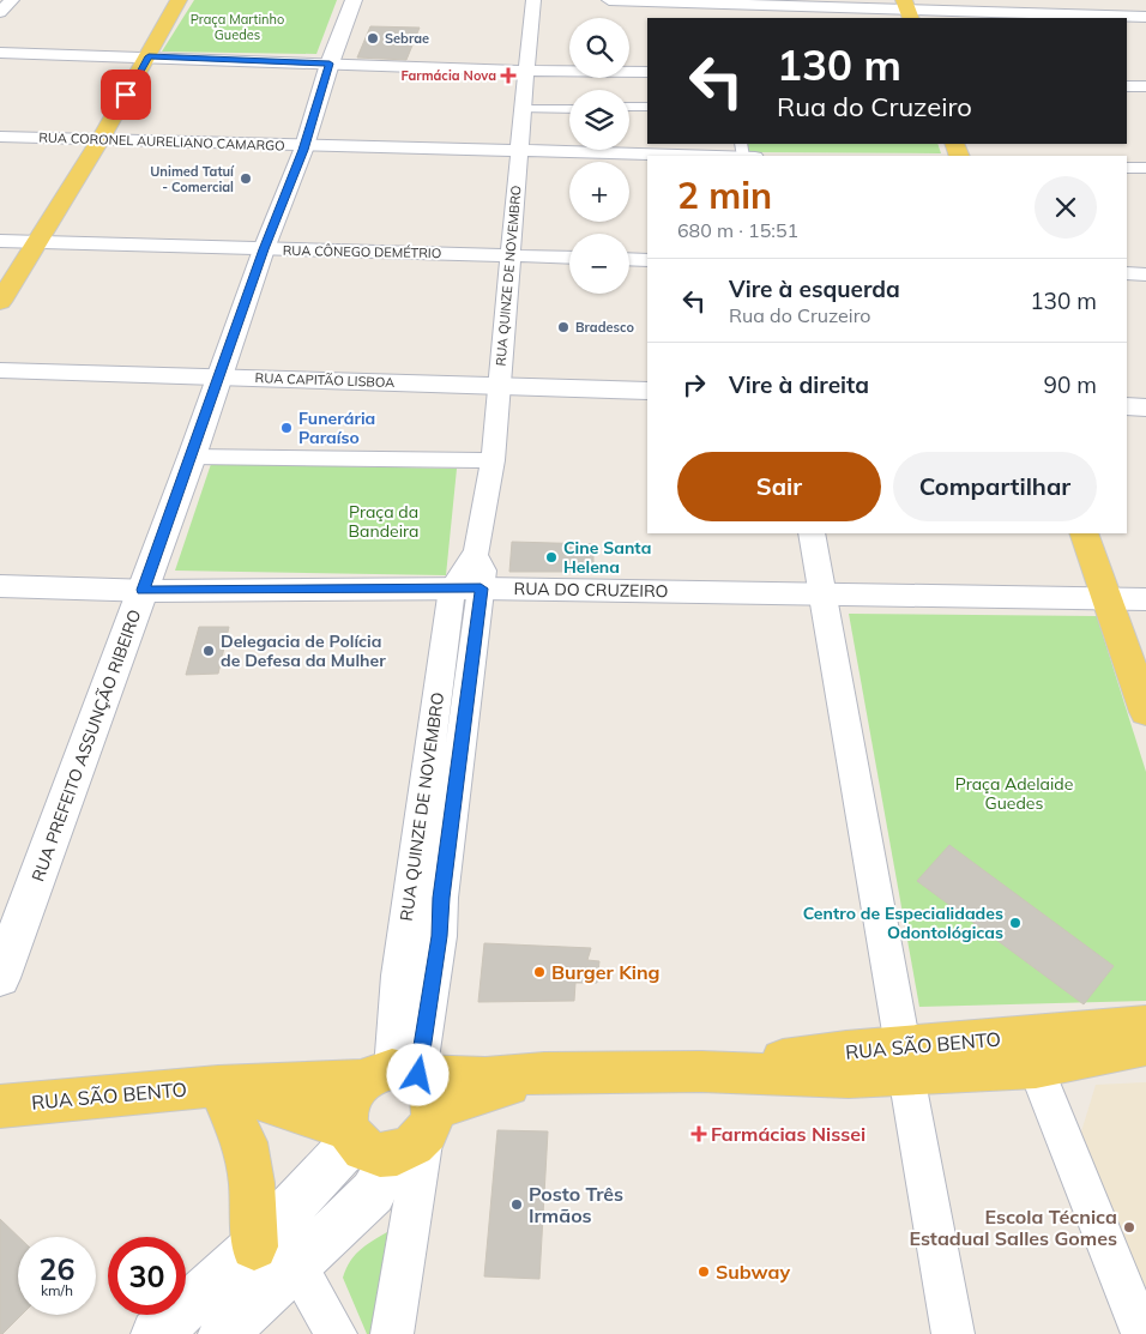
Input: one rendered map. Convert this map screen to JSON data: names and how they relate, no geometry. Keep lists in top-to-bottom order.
{
  "streets": {
    "main road": [
      "RUA CAPITÃO LISBOA",
      "RUA DO CRUZEIRO",
      "RUA PREFEITO ASSUNÇÃO RIBEIRO",
      "RUA SÃO BENTO"
    ],
    "street": ["RUA CORONEL AURELIANO CAMARGO", "RUA CÔNEGO DEMÉTRIO", "RUA QUINZE DE NOVEMBRO"]
  },
  "crossings": [
    ["RUA CORONEL AURELIANO CAMARGO", "RUA QUINZE DE NOVEMBRO"],
    ["RUA CORONEL AURELIANO CAMARGO", "RUA PREFEITO ASSUNÇÃO RIBEIRO"],
    ["RUA CÔNEGO DEMÉTRIO", "RUA QUINZE DE NOVEMBRO"],
    ["RUA CÔNEGO DEMÉTRIO", "RUA PREFEITO ASSUNÇÃO RIBEIRO"],
    ["RUA QUINZE DE NOVEMBRO", "RUA CAPITÃO LISBOA"],
    ["RUA QUINZE DE NOVEMBRO", "RUA DO CRUZEIRO"],
    ["RUA QUINZE DE NOVEMBRO", "RUA SÃO BENTO"],
    ["RUA CAPITÃO LISBOA", "RUA PREFEITO ASSUNÇÃO RIBEIRO"],
    ["RUA DO CRUZEIRO", "RUA PREFEITO ASSUNÇÃO RIBEIRO"]
  ],
  "parks": ["Praça Martinho Guedes", "Praça da Bandeira", "Praça Adelaide Guedes"],
  "places": {
    "other": [
      "Sebrae",
      "Unimed Tatuí - Comercial",
      "Bradesco",
      "Funerária Paraíso",
      "Cine Santa Helena",
      "Delegacia de Polícia de Defesa da Mulher",
      "Centro de Especialidades Odontológicas",
      "Burger King",
      "Posto Três Irmãos",
      "Escola Técnica Estadual Salles Gomes",
      "Subway"
    ],
    "health": ["Farmácia Nova", "Farmácias Nissei"]
  },
  "page": {
    "map_buttons": ["+", "−"],
    "turn": ["130 m", "Rua do Cruzeiro"],
    "heading": ["2 min", "680 m · 15:51"],
    "list": [
      {
        "name": "Vire à esquerda",
        "note": "Rua do Cruzeiro",
        "value": "130 m"
      },
      {
        "name": "Vire à direita",
        "value": "90 m"
      }
    ],
    "buttons": ["Sair", "Compartilhar"],
    "speed": "26 km/h",
    "limit": "30"
  }
}
